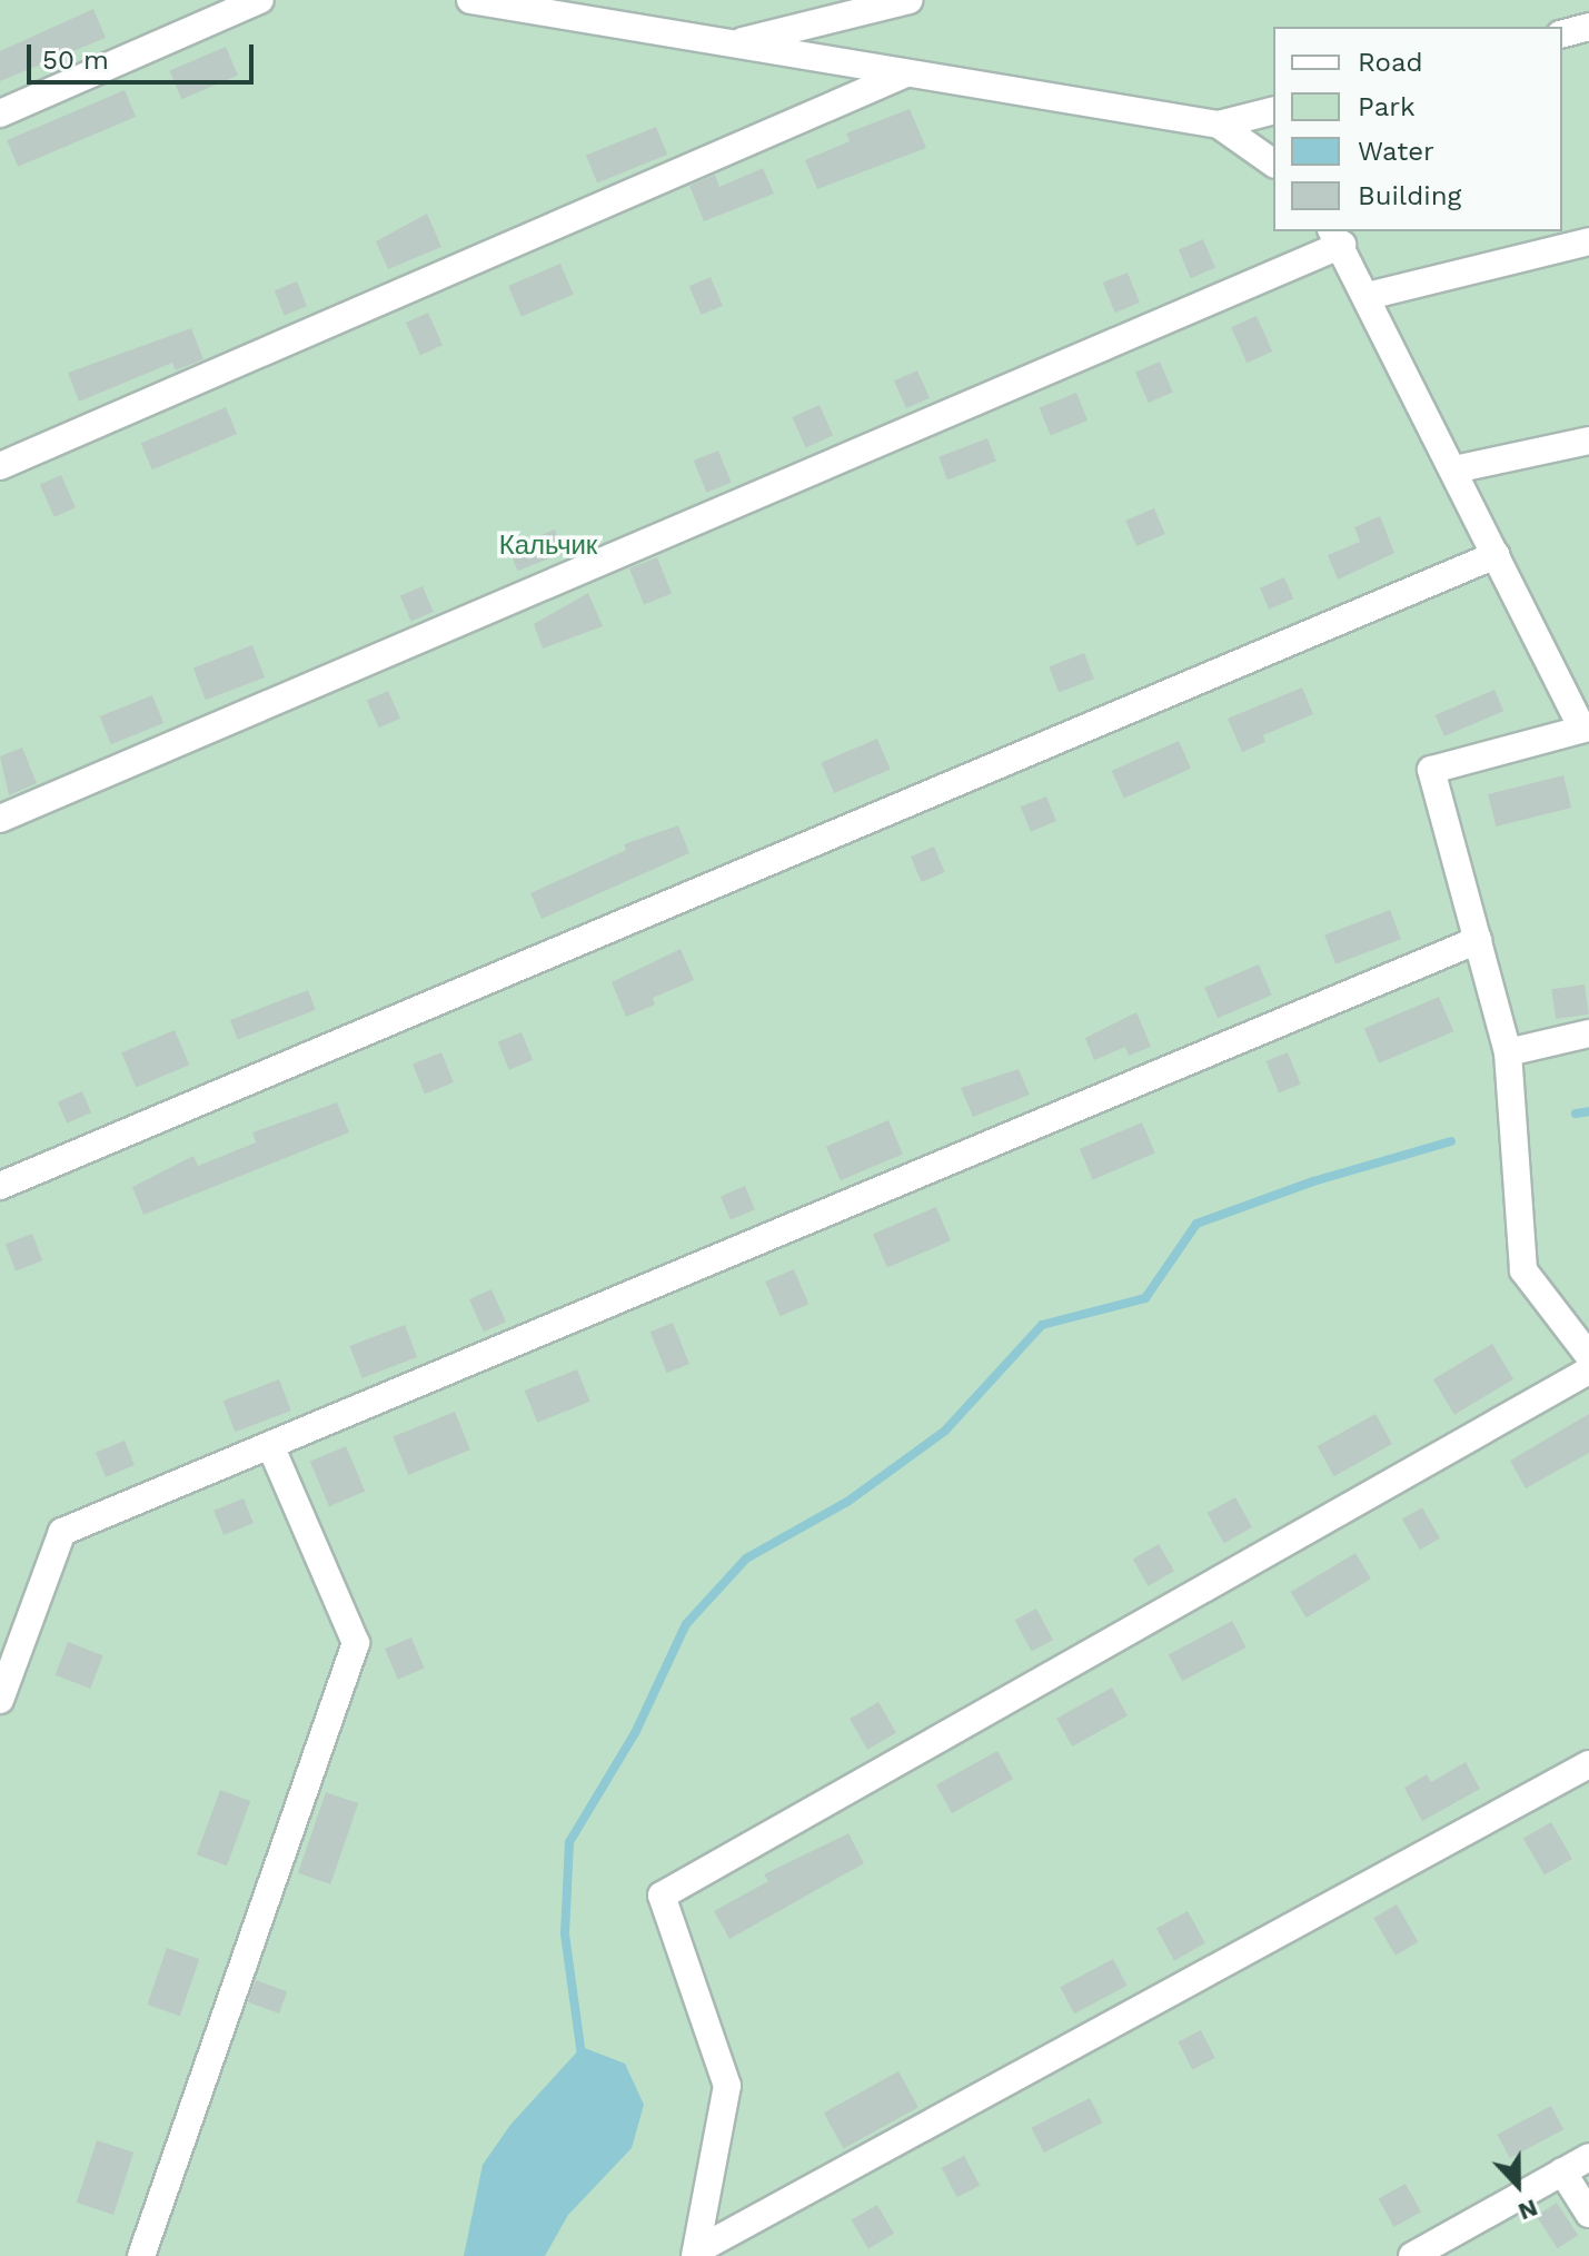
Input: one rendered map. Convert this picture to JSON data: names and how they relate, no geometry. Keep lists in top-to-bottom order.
{
  "parks": ["Кальчик"],
  "legend": [
    "Road",
    "Park",
    "Water",
    "Building"
  ],
  "scale_bar": "50 m",
  "north": "bottom"
}
